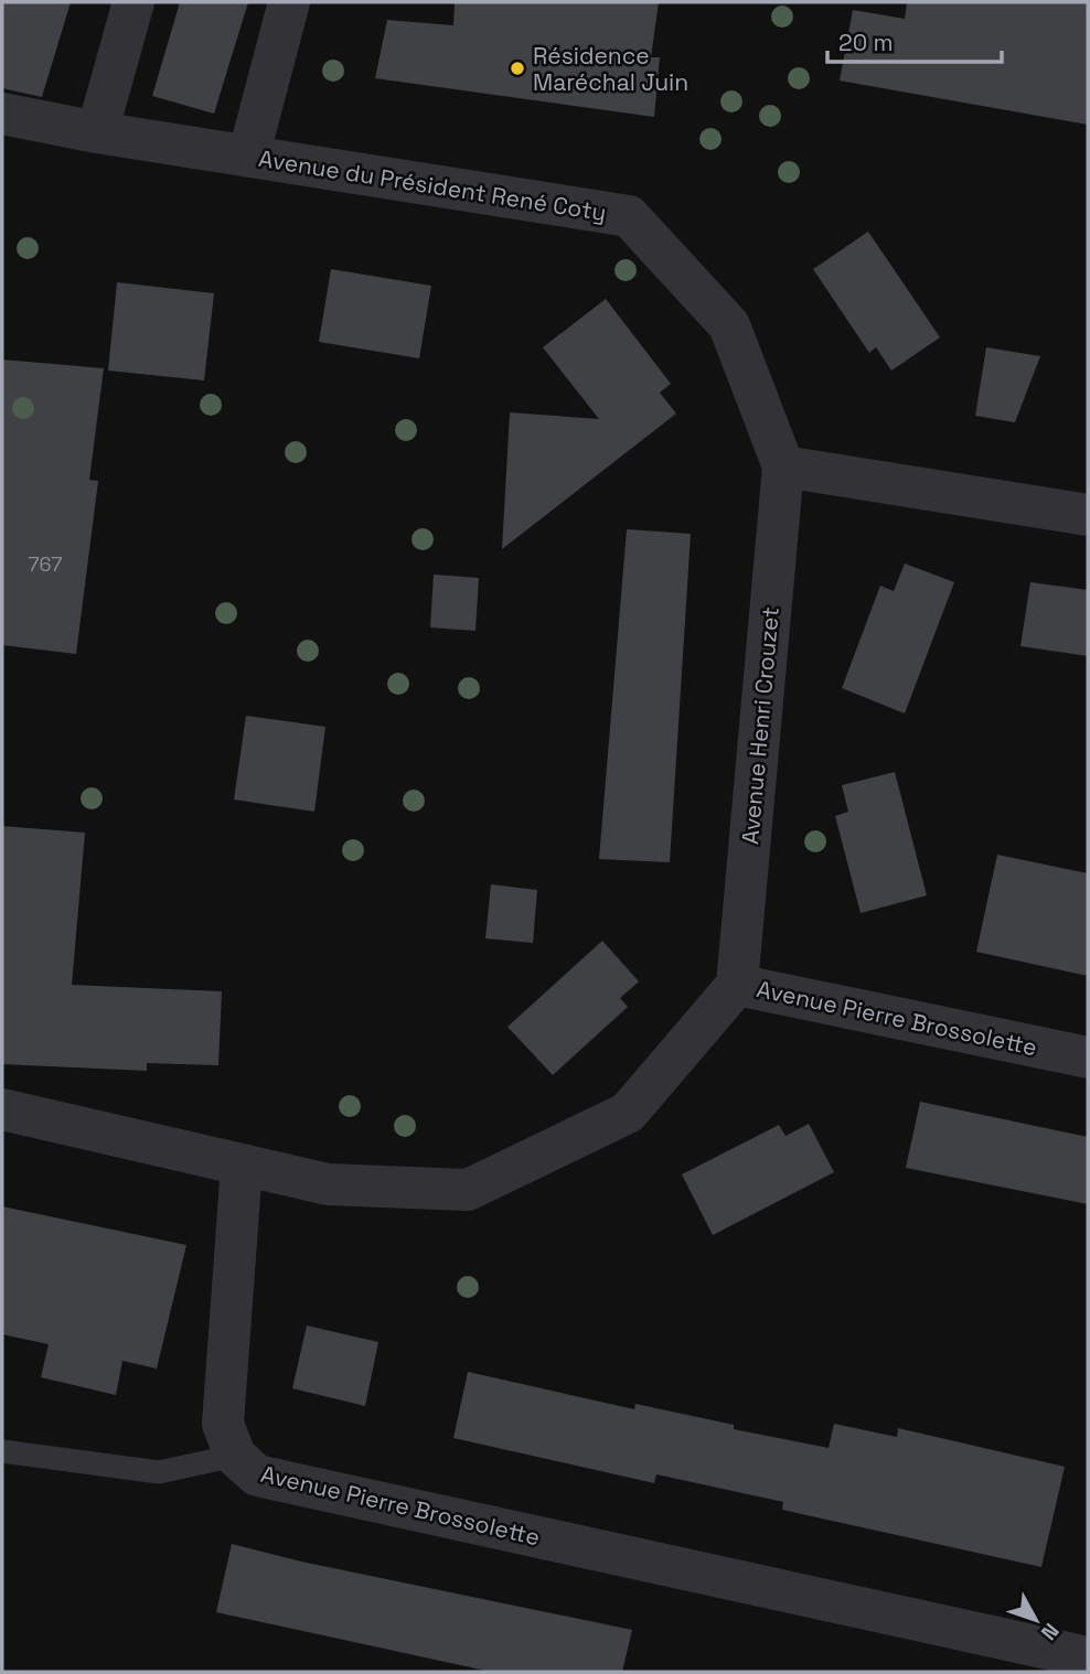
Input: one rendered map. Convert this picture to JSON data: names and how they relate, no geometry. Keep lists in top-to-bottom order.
{
  "streets": {
    "street": ["Avenue du Président René Coty", "Avenue Henri Crouzet", "Avenue Pierre Brossolette"]
  },
  "crossings": [
    ["Avenue du Président René Coty", "Avenue Henri Crouzet"],
    ["Avenue Henri Crouzet", "Avenue Pierre Brossolette"]
  ],
  "places": ["Résidence Maréchal Juin"],
  "house_numbers": ["767"],
  "scale_bar": "20 m",
  "north": "bottom right"
}
